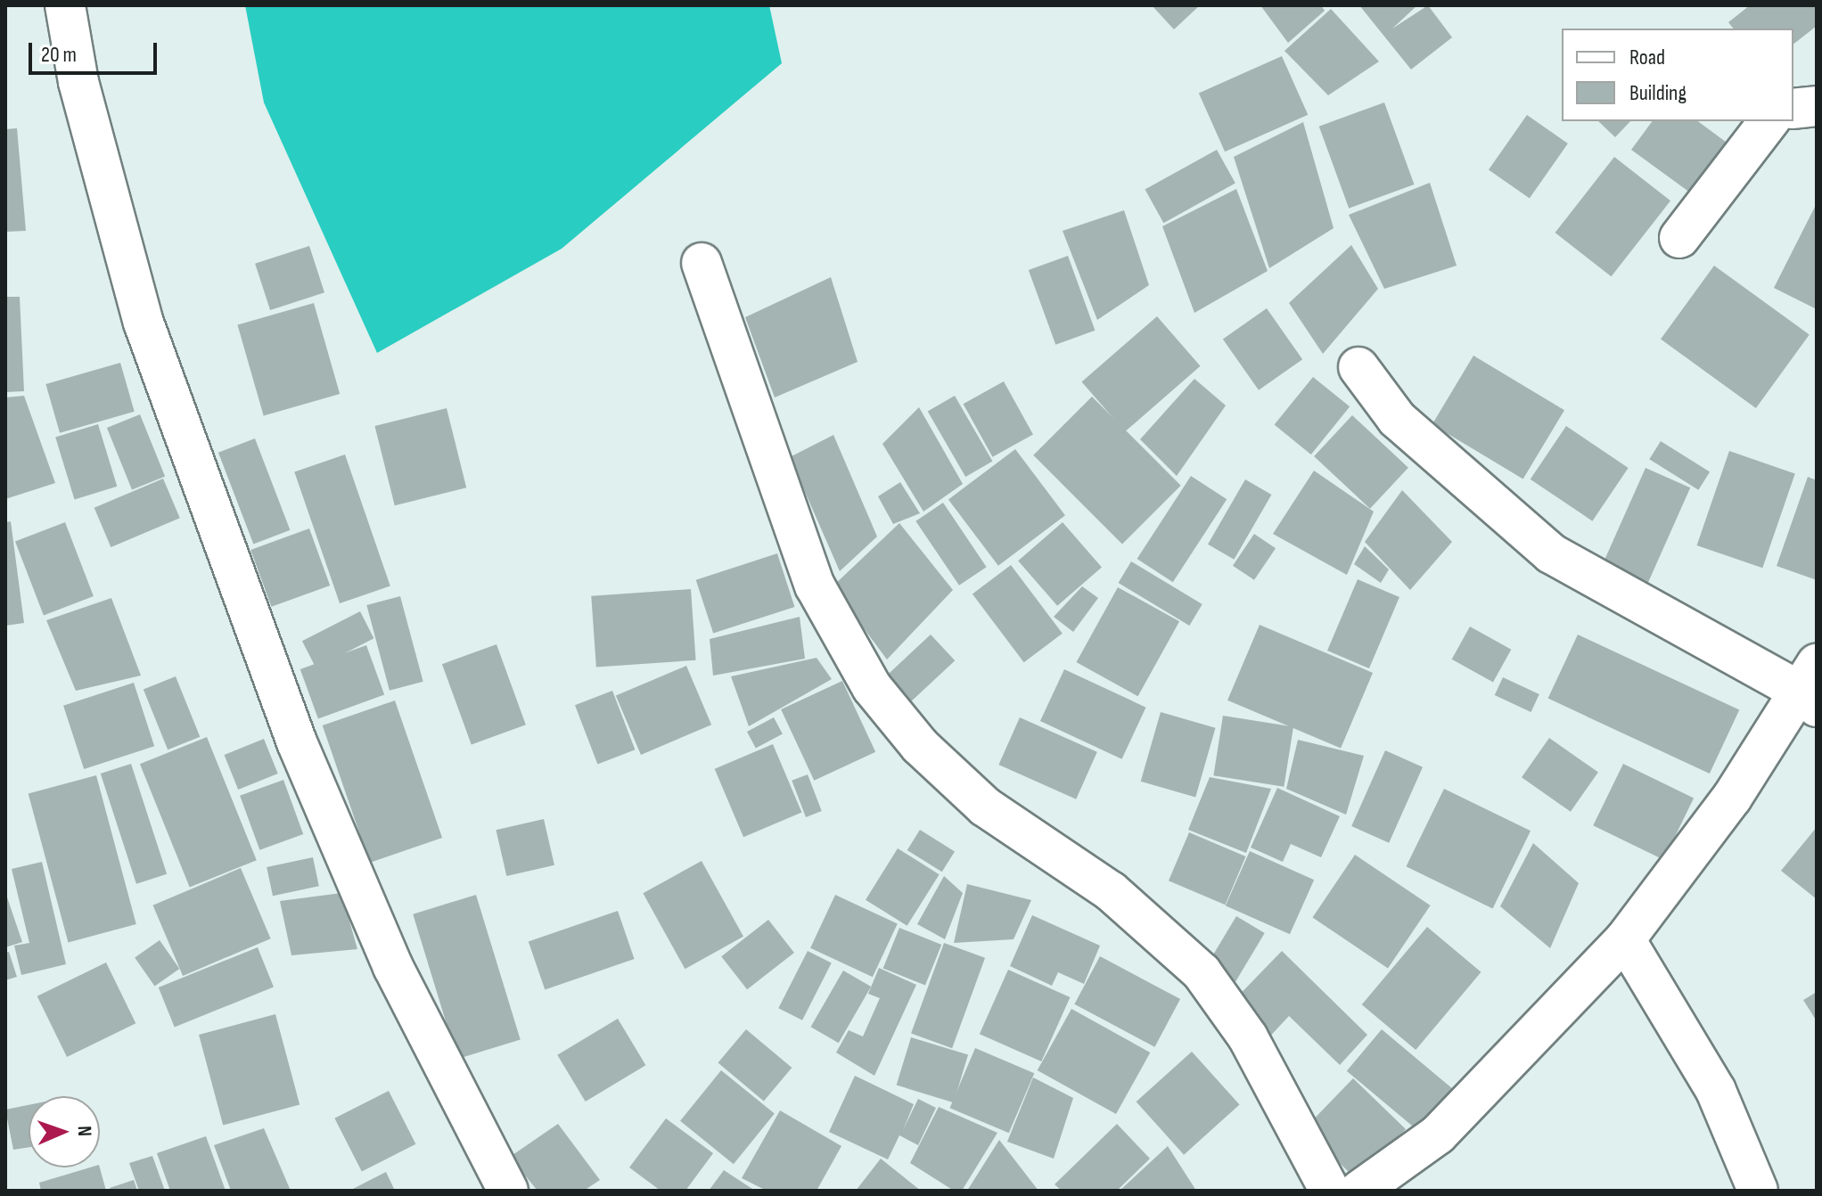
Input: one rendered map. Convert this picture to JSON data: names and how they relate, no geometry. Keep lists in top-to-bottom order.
{
  "legend": ["Road", "Building"],
  "scale_bar": "20 m",
  "north": "right"
}
